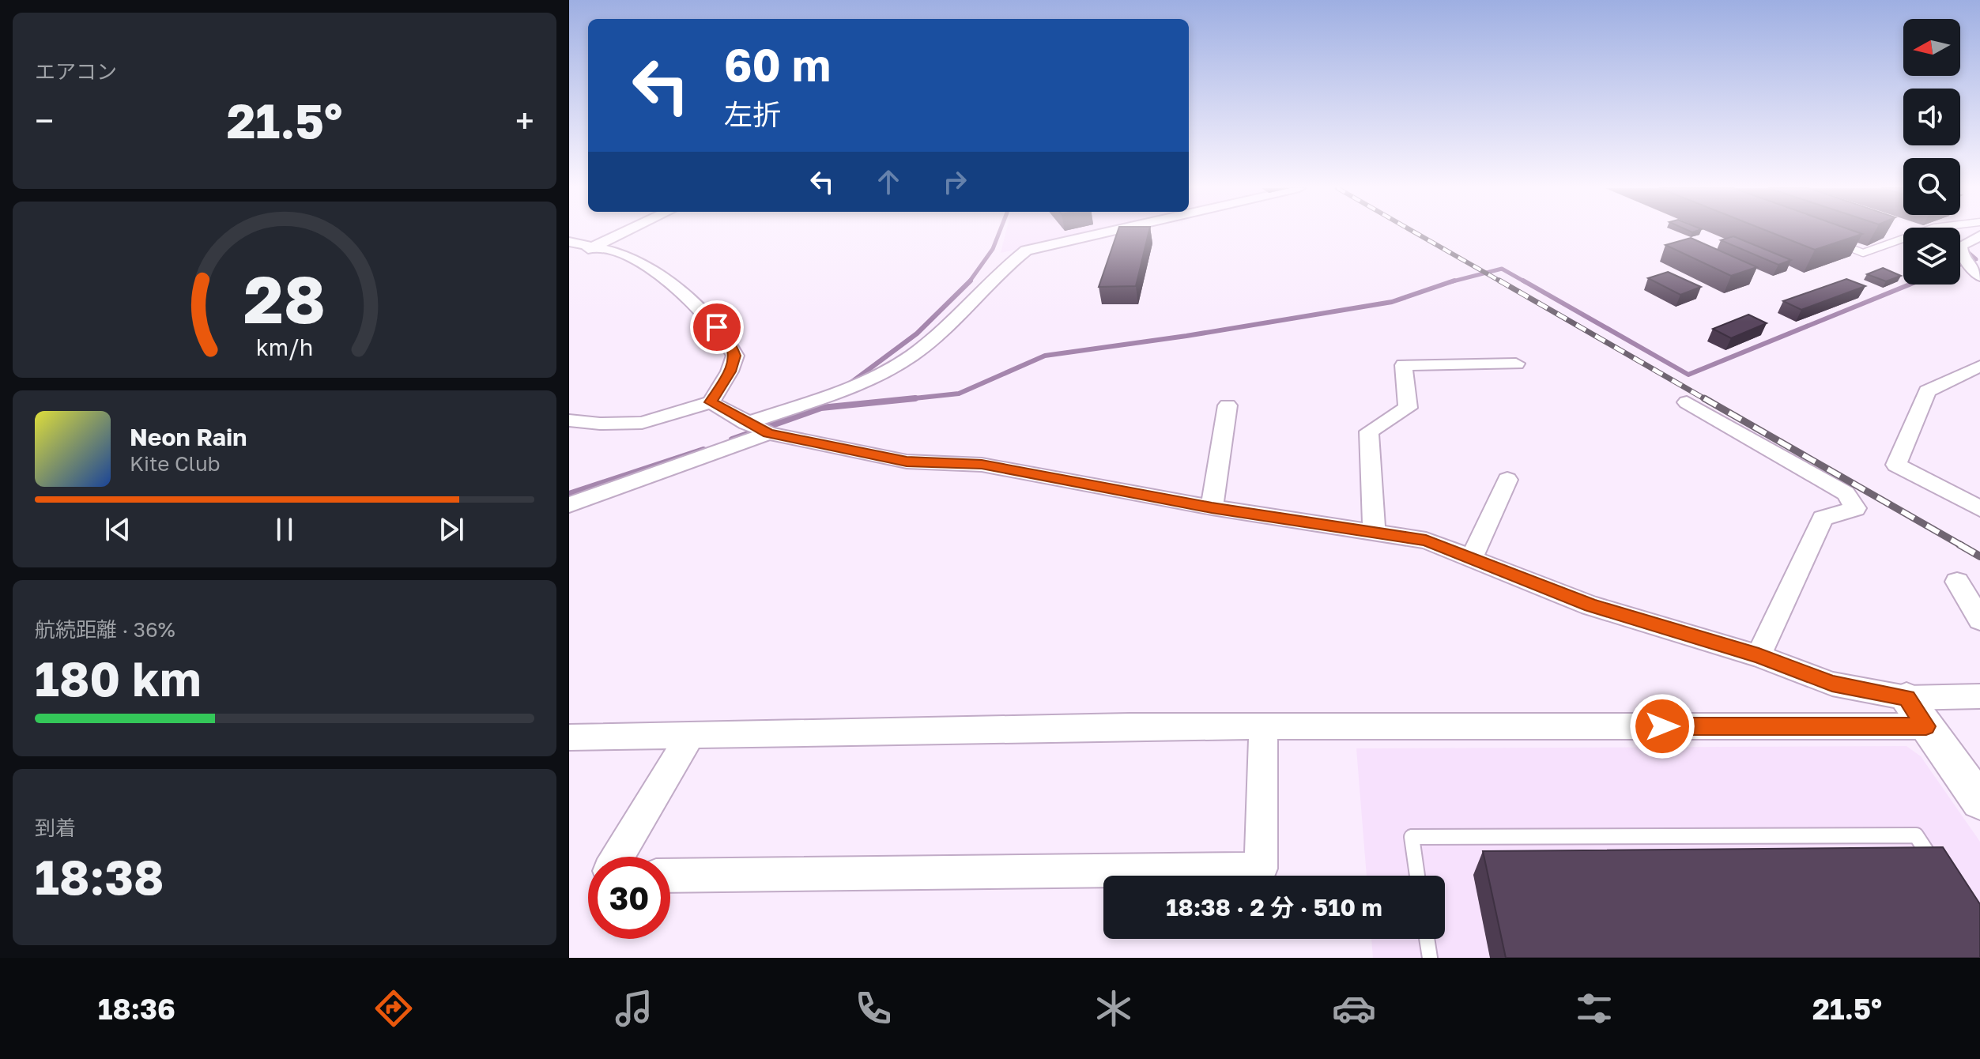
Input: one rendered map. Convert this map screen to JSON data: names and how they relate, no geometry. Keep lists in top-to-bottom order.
{
  "north": "left",
  "page": {
    "tile": [
      "エアコン",
      ["航続距離 · 36%", "180 km"],
      ["到着", "18:38"]
    ],
    "turn": ["60 m", "左折"],
    "heat": ["−", "21.5°", "+"],
    "song": ["Neon Rain", "Kite Club"],
    "limit": "30",
    "trip": "18:38 · 2 分 · 510 m",
    "tabs": ["18:36", "21.5°"],
    "gauge": ["28", "km/h"]
  }
}
